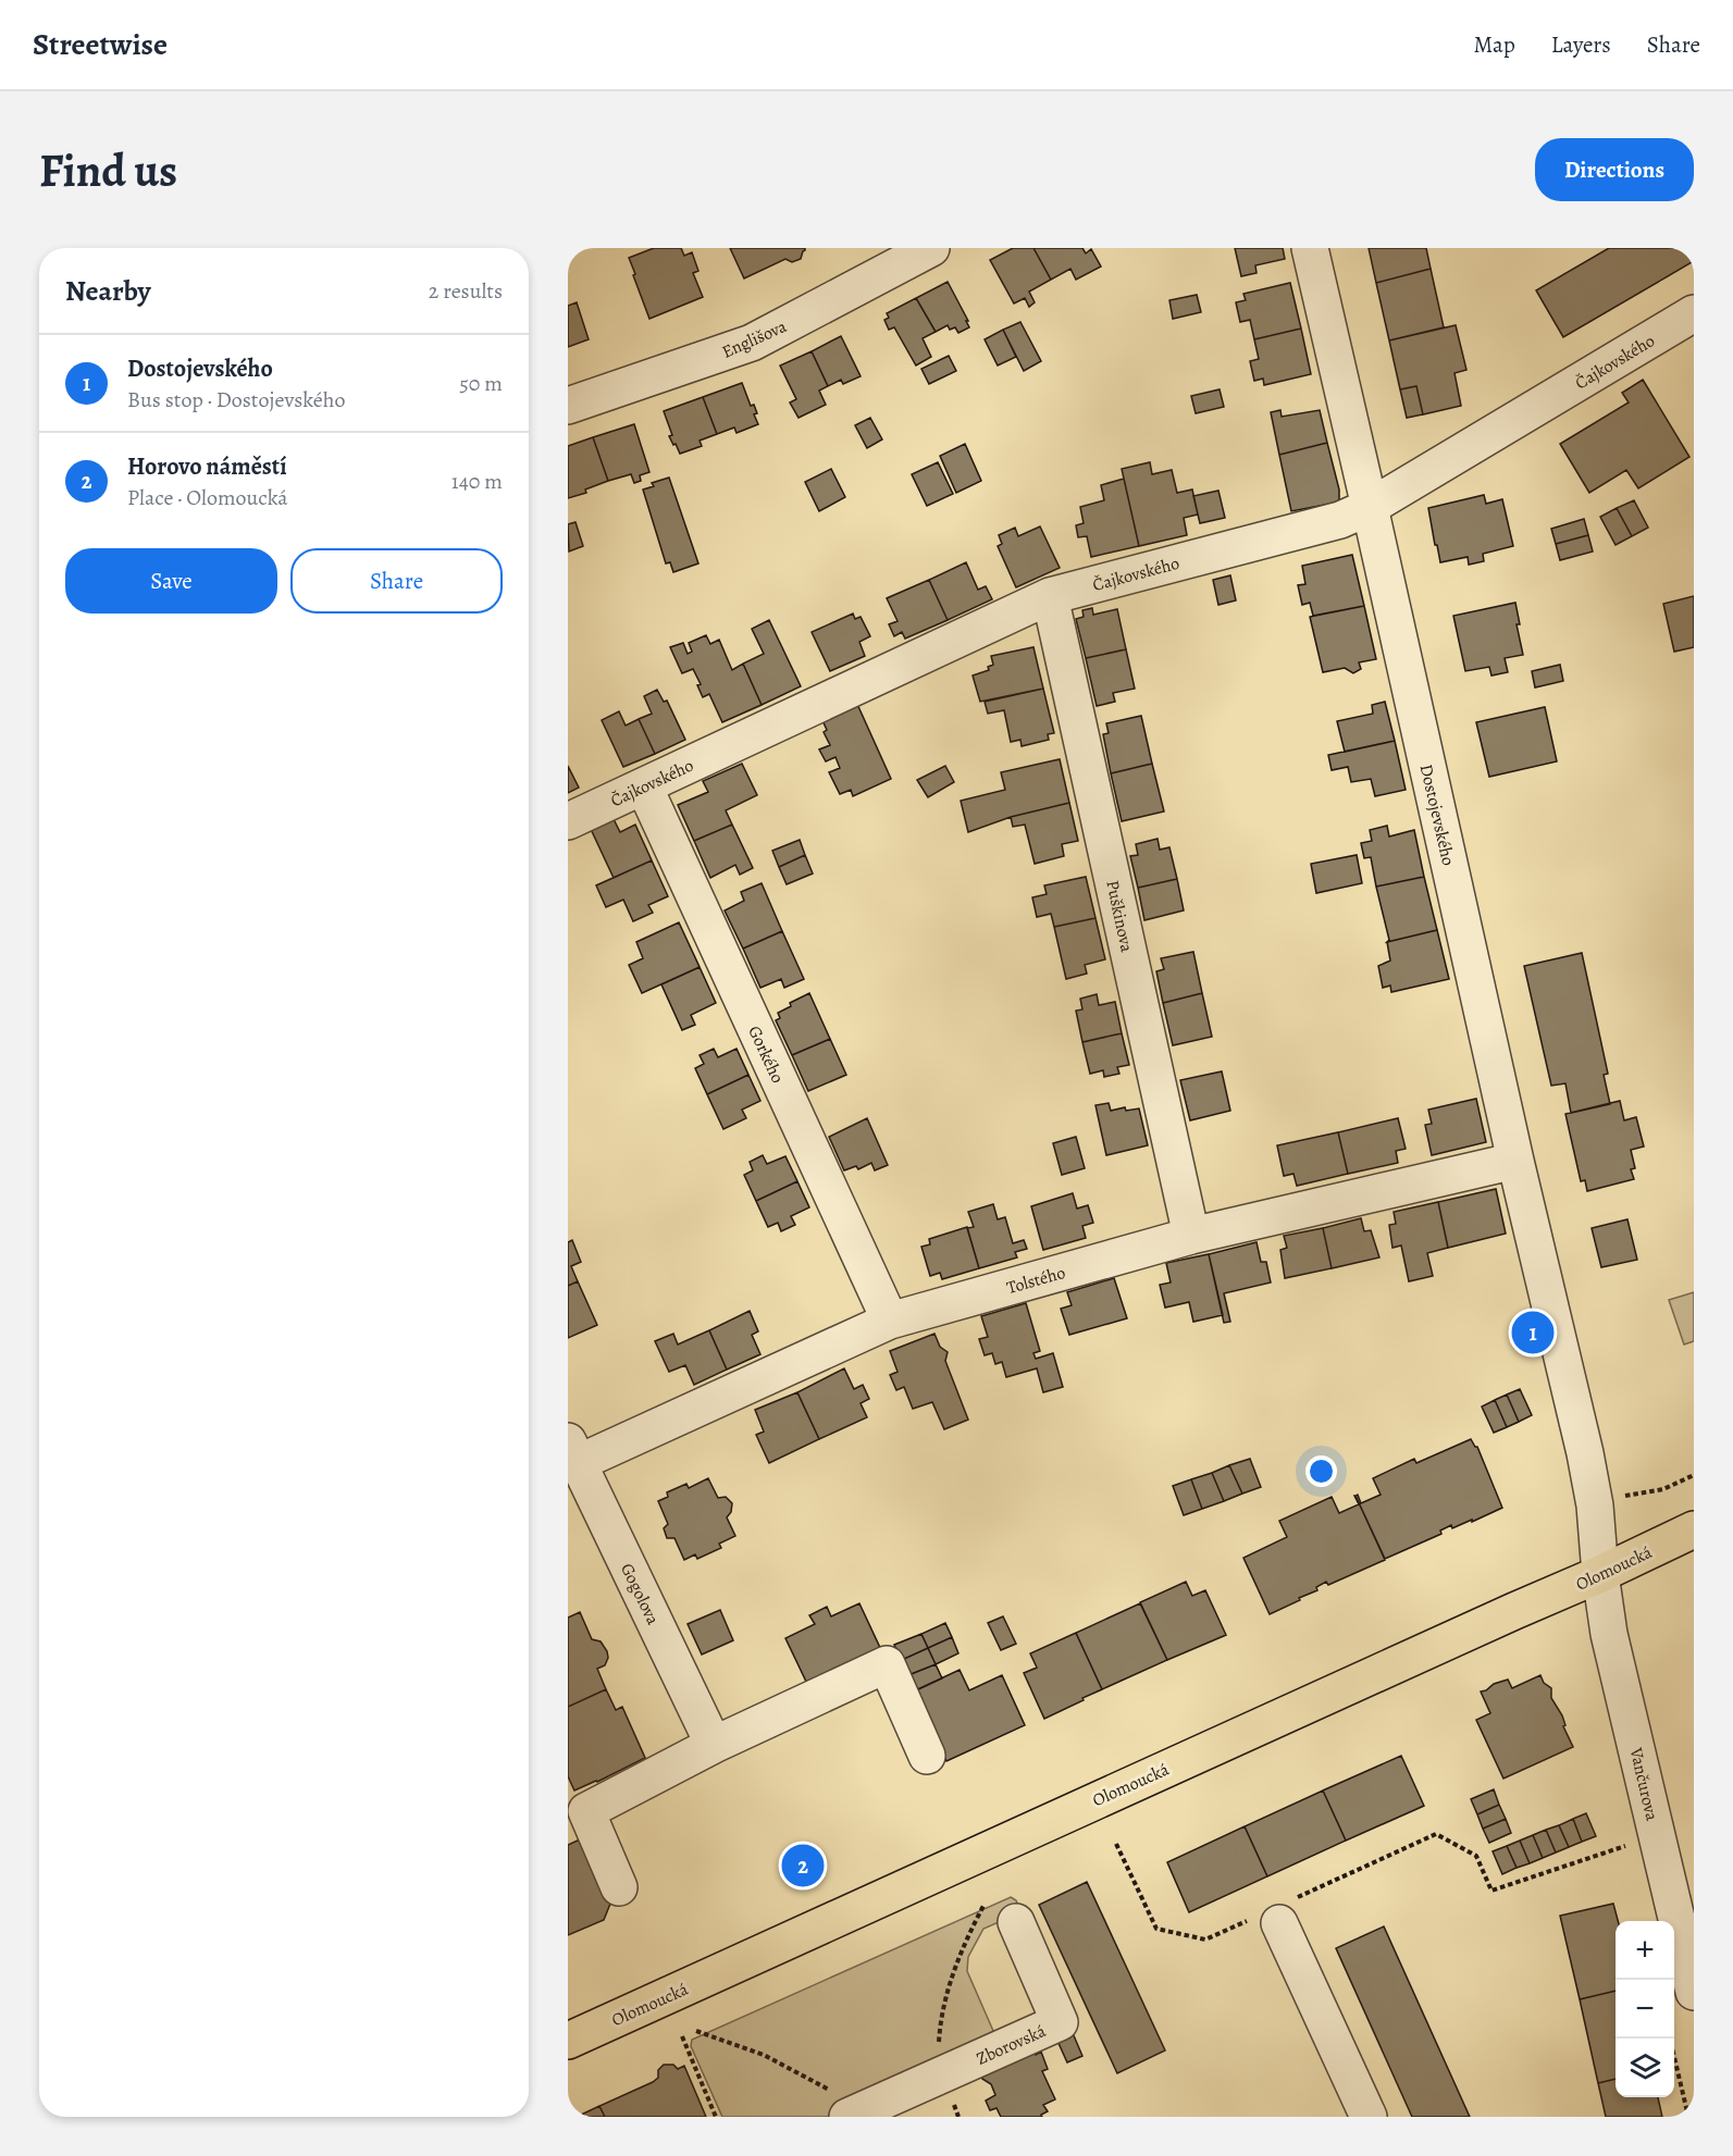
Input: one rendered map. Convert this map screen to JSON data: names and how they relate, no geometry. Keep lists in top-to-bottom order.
{
  "streets": {
    "main road": ["Olomoucká"],
    "street": [
      "Englišova",
      "Čajkovského",
      "Dostojevského",
      "Puškinova",
      "Gorkého",
      "Tolstého",
      "Gogolova",
      "Vančurova",
      "Zborovská"
    ]
  },
  "crossings": [
    ["Čajkovského", "Dostojevského"],
    ["Čajkovského", "Puškinova"],
    ["Čajkovského", "Gorkého"],
    ["Dostojevského", "Tolstého"],
    ["Dostojevského", "Olomoucká"],
    ["Dostojevského", "Vančurova"],
    ["Puškinova", "Tolstého"],
    ["Gorkého", "Tolstého"],
    ["Tolstého", "Gogolova"],
    ["Olomoucká", "Vančurova"]
  ],
  "page": {
    "header": "Streetwise",
    "nav": ["Map", "Layers", "Share"],
    "buttons": [
      "Directions",
      ["Save", "Share"]
    ],
    "title": "Find us",
    "heading": ["Nearby", "2 results"],
    "list": [
      {
        "mark": "1",
        "name": "Dostojevského",
        "note": "Bus stop · Dostojevského",
        "value": "50 m"
      },
      {
        "mark": "2",
        "name": "Horovo náměstí",
        "note": "Place · Olomoucká",
        "value": "140 m"
      }
    ],
    "pins": ["1", "2"],
    "map_buttons": ["+", "−"]
  }
}
